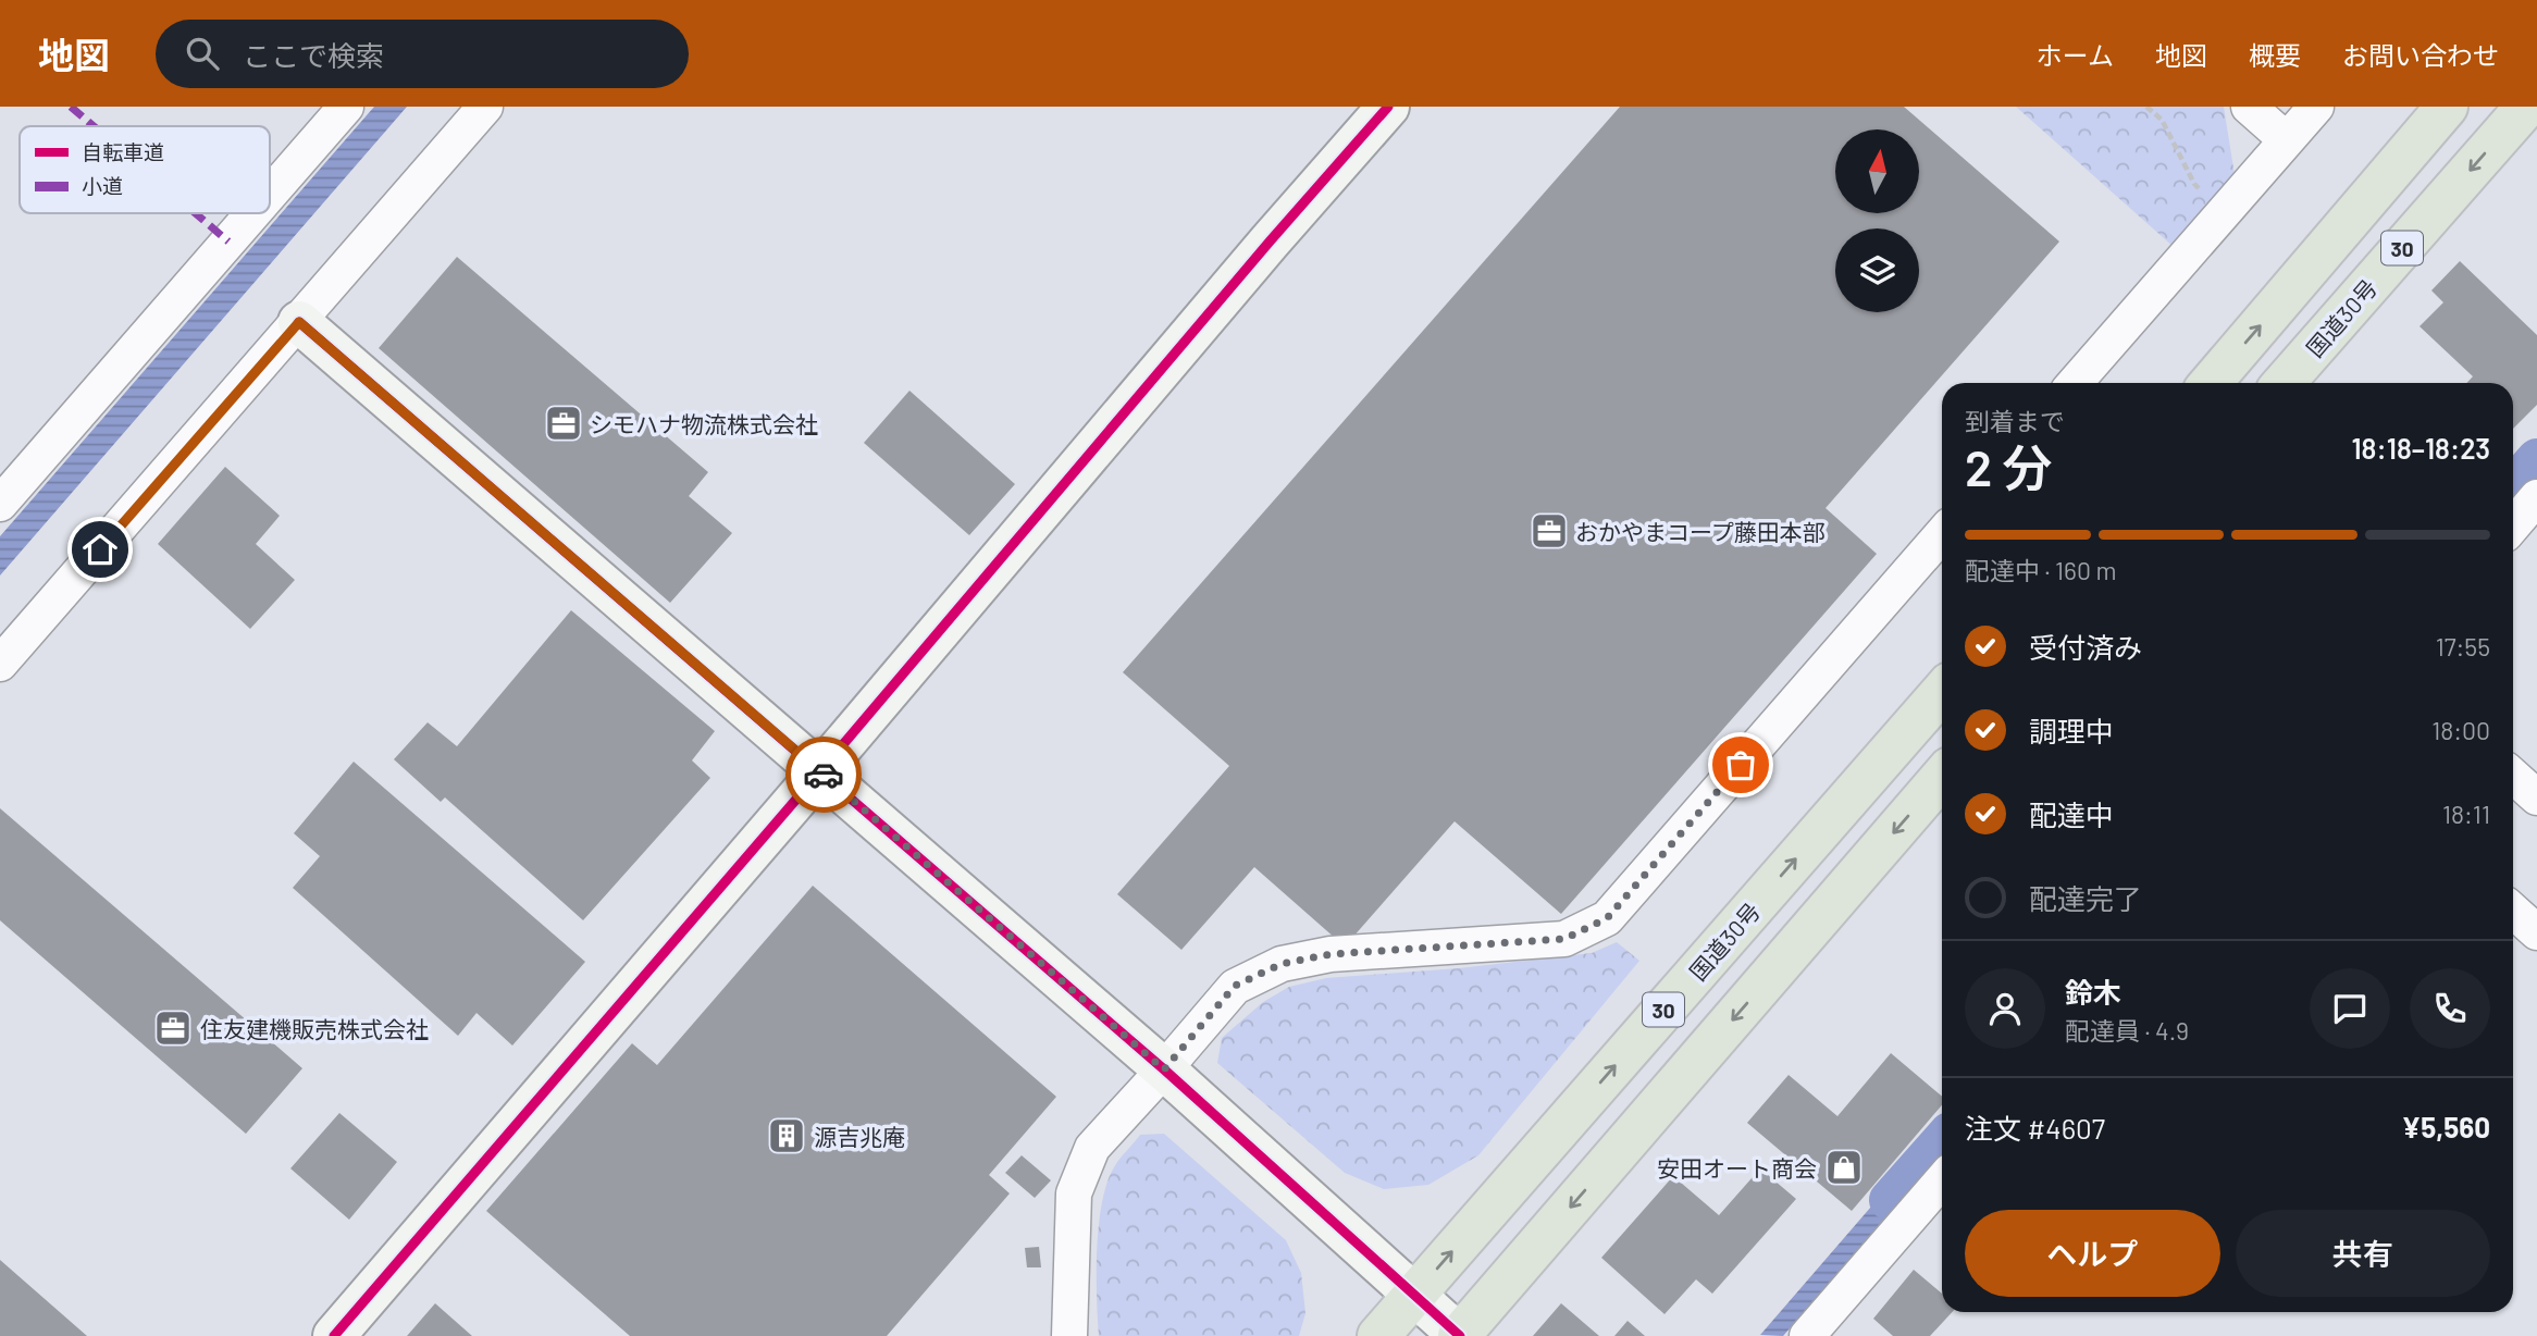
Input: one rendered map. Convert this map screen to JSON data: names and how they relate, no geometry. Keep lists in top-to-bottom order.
{
  "streets": {
    "highway": ["30", "国道30号"]
  },
  "places": {
    "office": ["シモハナ物流株式会社", "おかやまコープ藤田本部", "住友建機販売株式会社"],
    "building": ["源吉兆庵"],
    "shop": ["安田オート商会"]
  },
  "legend": ["自転車道", "小道"],
  "north": "top",
  "page": {
    "header": "地図",
    "search": "ここで検索",
    "nav": [
      "ホーム",
      "地図",
      "概要",
      "お問い合わせ"
    ],
    "heading": ["2 分", "到着まで", "18:18–18:23"],
    "panel": [
      "鈴木",
      "配達員 · 4.9",
      "注文 #4607",
      "¥5,560"
    ],
    "bar": "配達中 · 160 m",
    "list": [
      ["受付済み", "17:55"],
      ["調理中", "18:00"],
      ["配達中", "18:11"],
      "配達完了"
    ],
    "buttons": ["ヘルプ", "共有"]
  }
}
